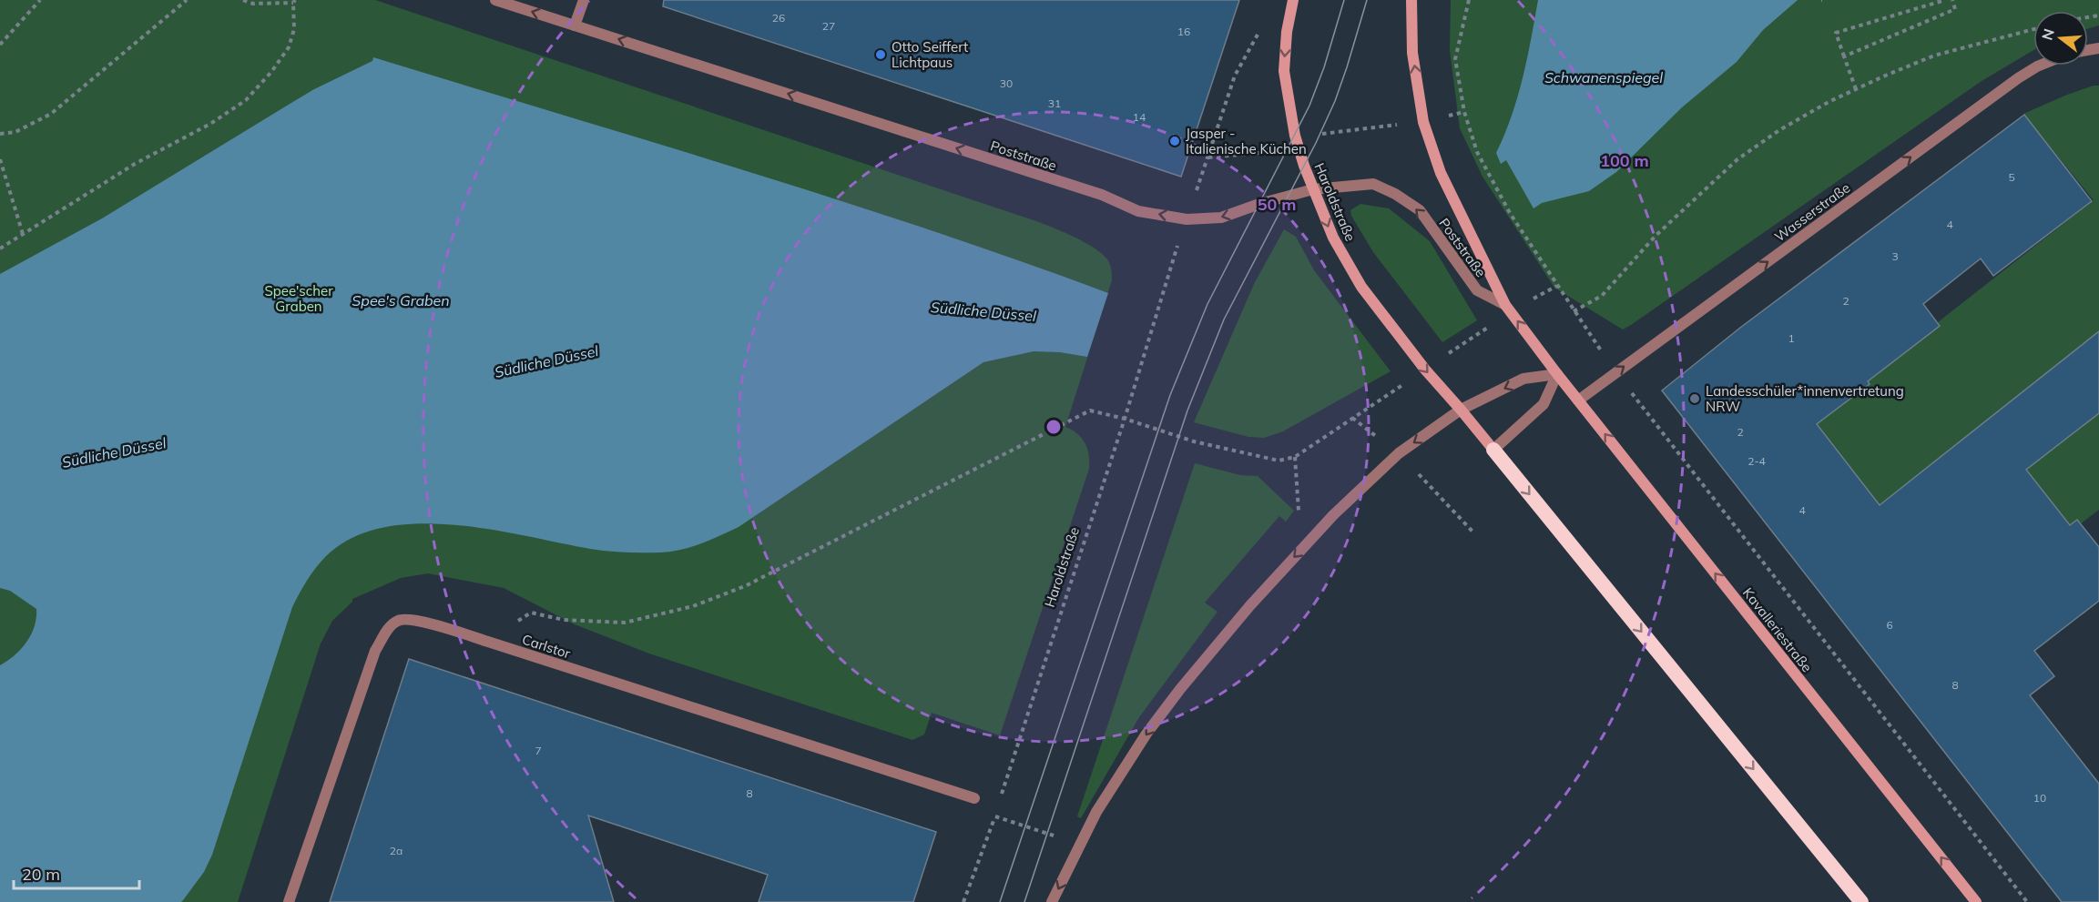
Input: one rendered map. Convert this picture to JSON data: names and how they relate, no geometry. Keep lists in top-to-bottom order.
{
  "streets": {
    "main road": ["Haroldstraße", "Kavalleriestraße"],
    "street": ["Poststraße", "Wasserstraße", "Carlstor"]
  },
  "crossings": [
    ["Poststraße", "Haroldstraße"],
    ["Wasserstraße", "Kavalleriestraße"]
  ],
  "one_way": [
    "Poststraße",
    "Haroldstraße",
    "Wasserstraße",
    "Kavalleriestraße"
  ],
  "water": ["Schwanenspiegel", "Spee's Graben", "Südliche Düssel"],
  "parks": ["Spee'scher Graben"],
  "places": ["Otto Seiffert Lichtpaus", "Jasper - Italienische Küchen", "Landesschüler*innenvertretung NRW"],
  "house_numbers": [
    "26",
    "27",
    "16",
    "30",
    "31",
    "14",
    "5",
    "4",
    "3",
    "2",
    "1",
    "2",
    "2-4",
    "4",
    "6",
    "8",
    "7",
    "8",
    "10",
    "2a"
  ],
  "scale_bar": "20 m",
  "north": "left",
  "rings": ["100 m", "50 m"]
}
